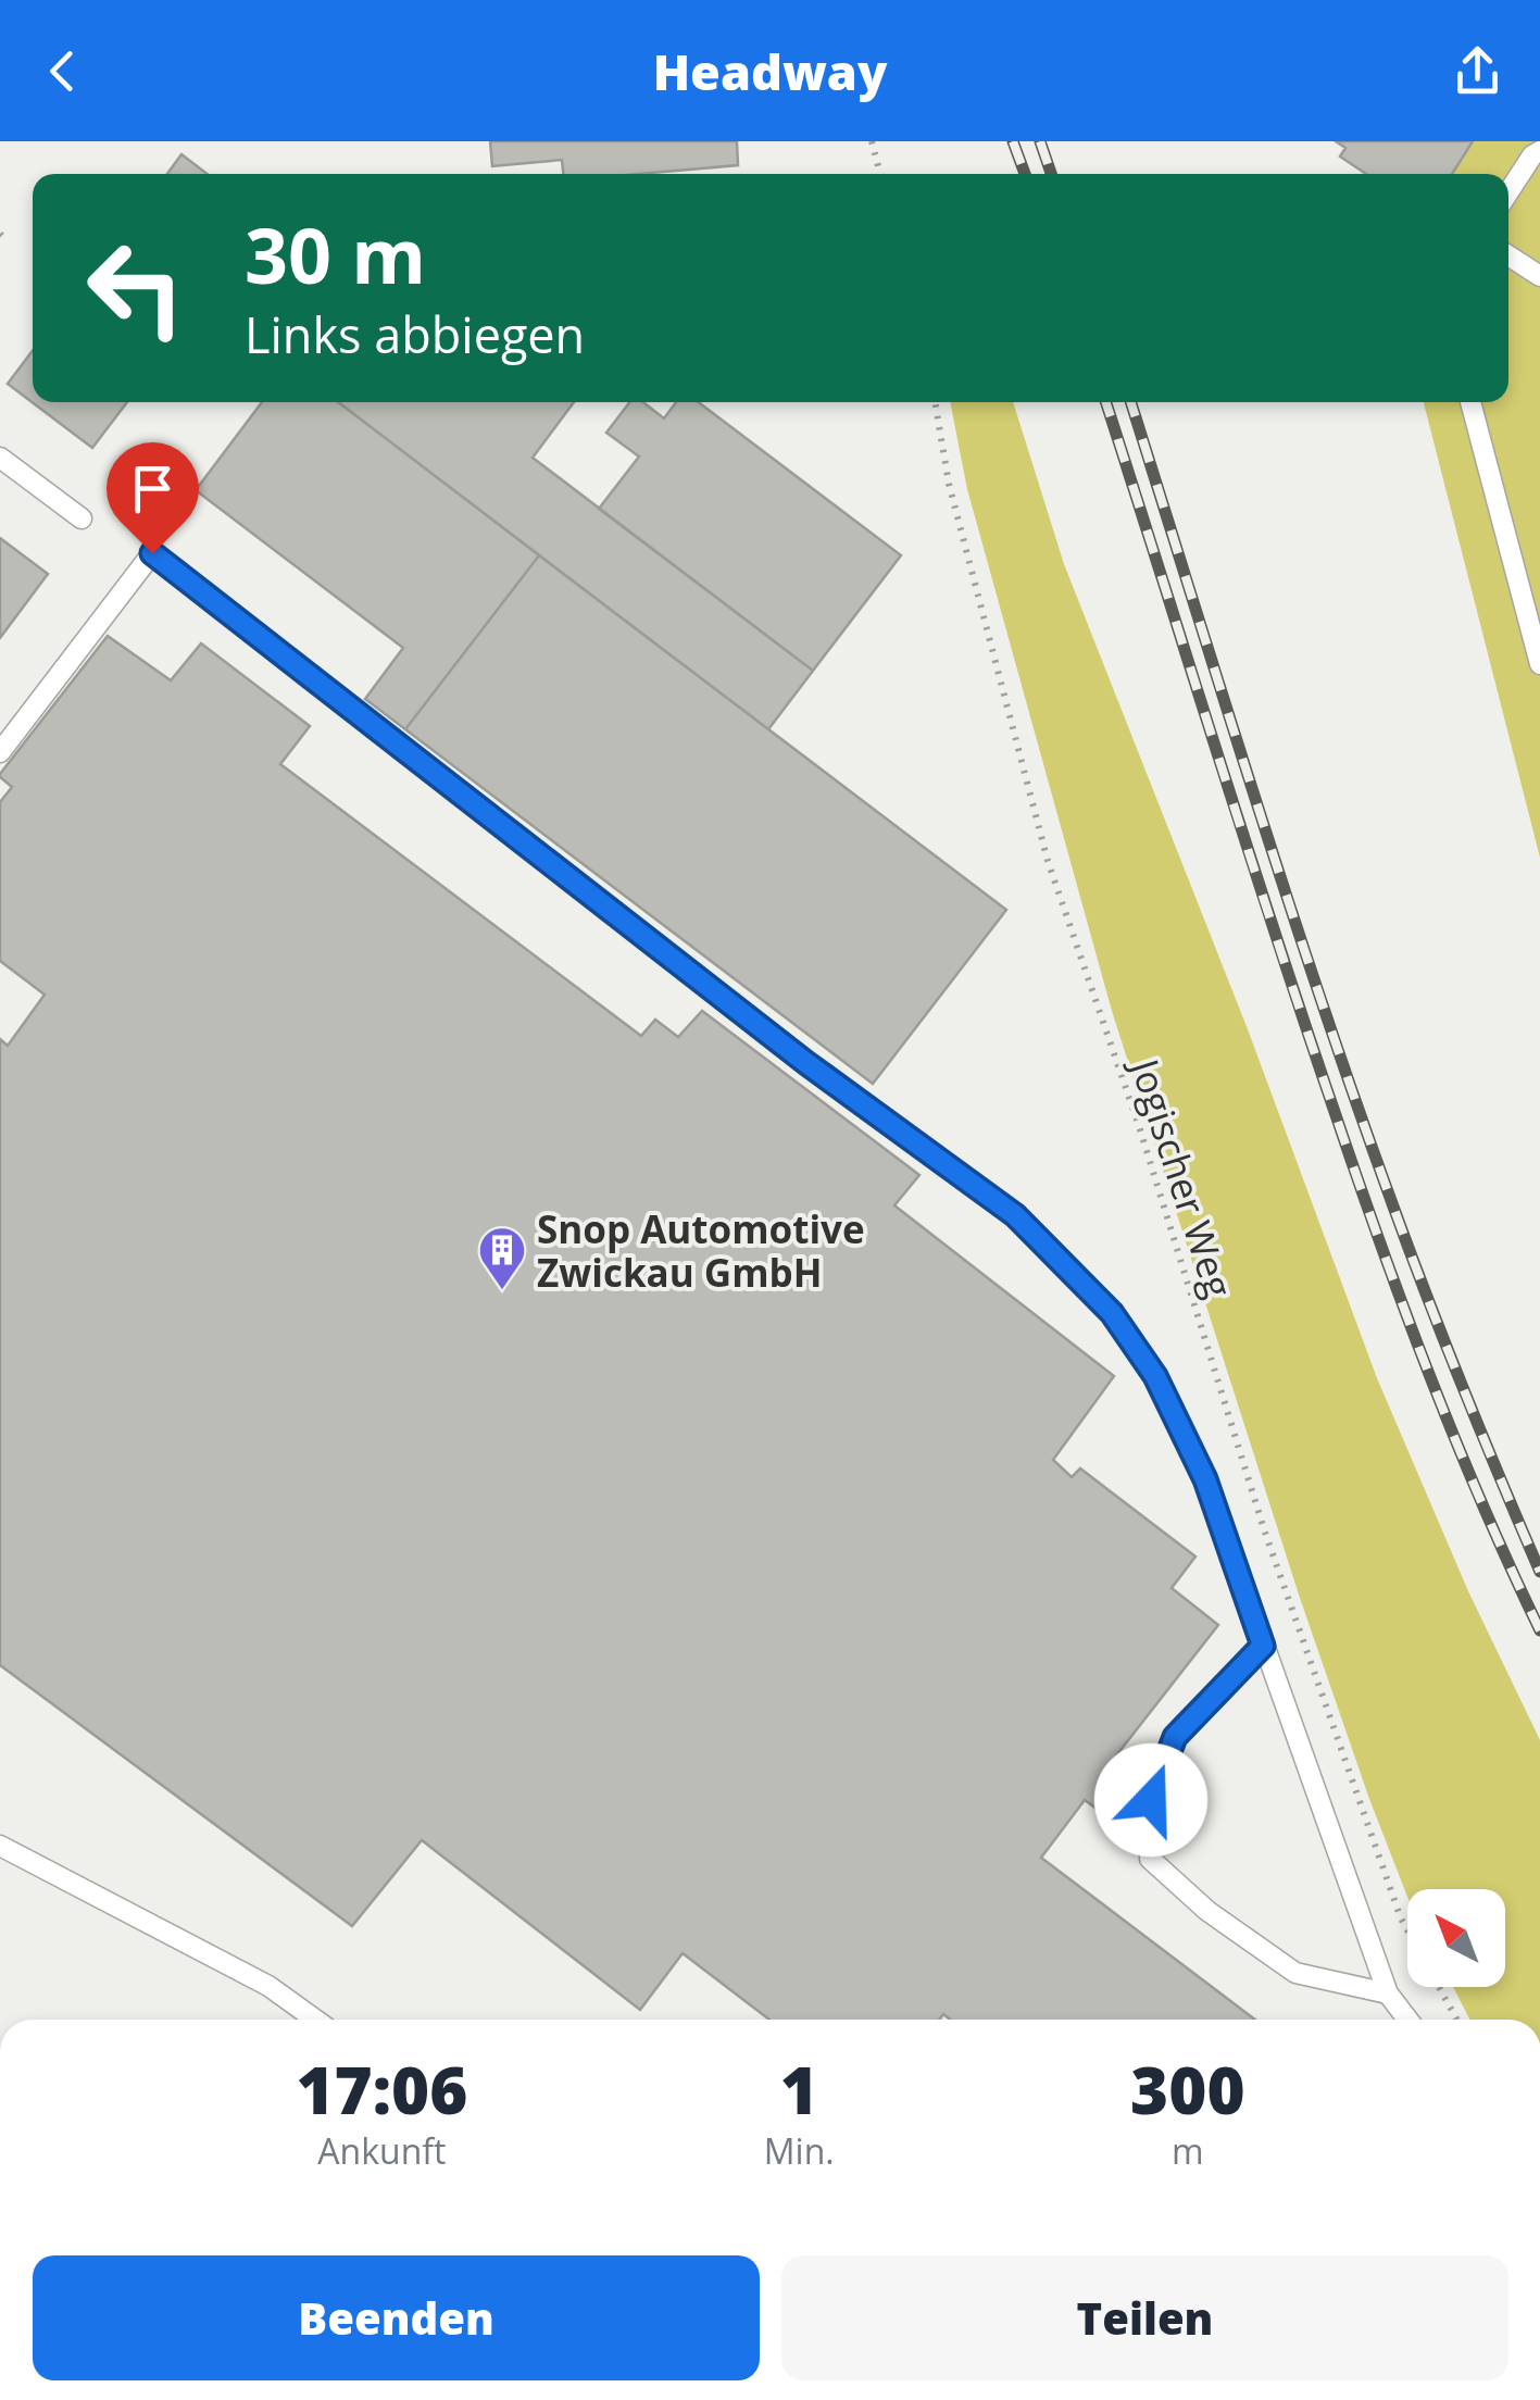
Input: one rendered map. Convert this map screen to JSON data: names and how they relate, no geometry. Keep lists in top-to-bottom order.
{
  "streets": {
    "path": ["Jogischer Weg"]
  },
  "places": {
    "building": ["Snop Automotive Zwickau GmbH"]
  },
  "north": "top left",
  "page": {
    "header": "Headway",
    "turn": ["30 m", "Links abbiegen"],
    "eta": [
      "17:06",
      "Ankunft",
      "1",
      "Min.",
      "300",
      "m"
    ],
    "buttons": ["Beenden", "Teilen"]
  }
}
